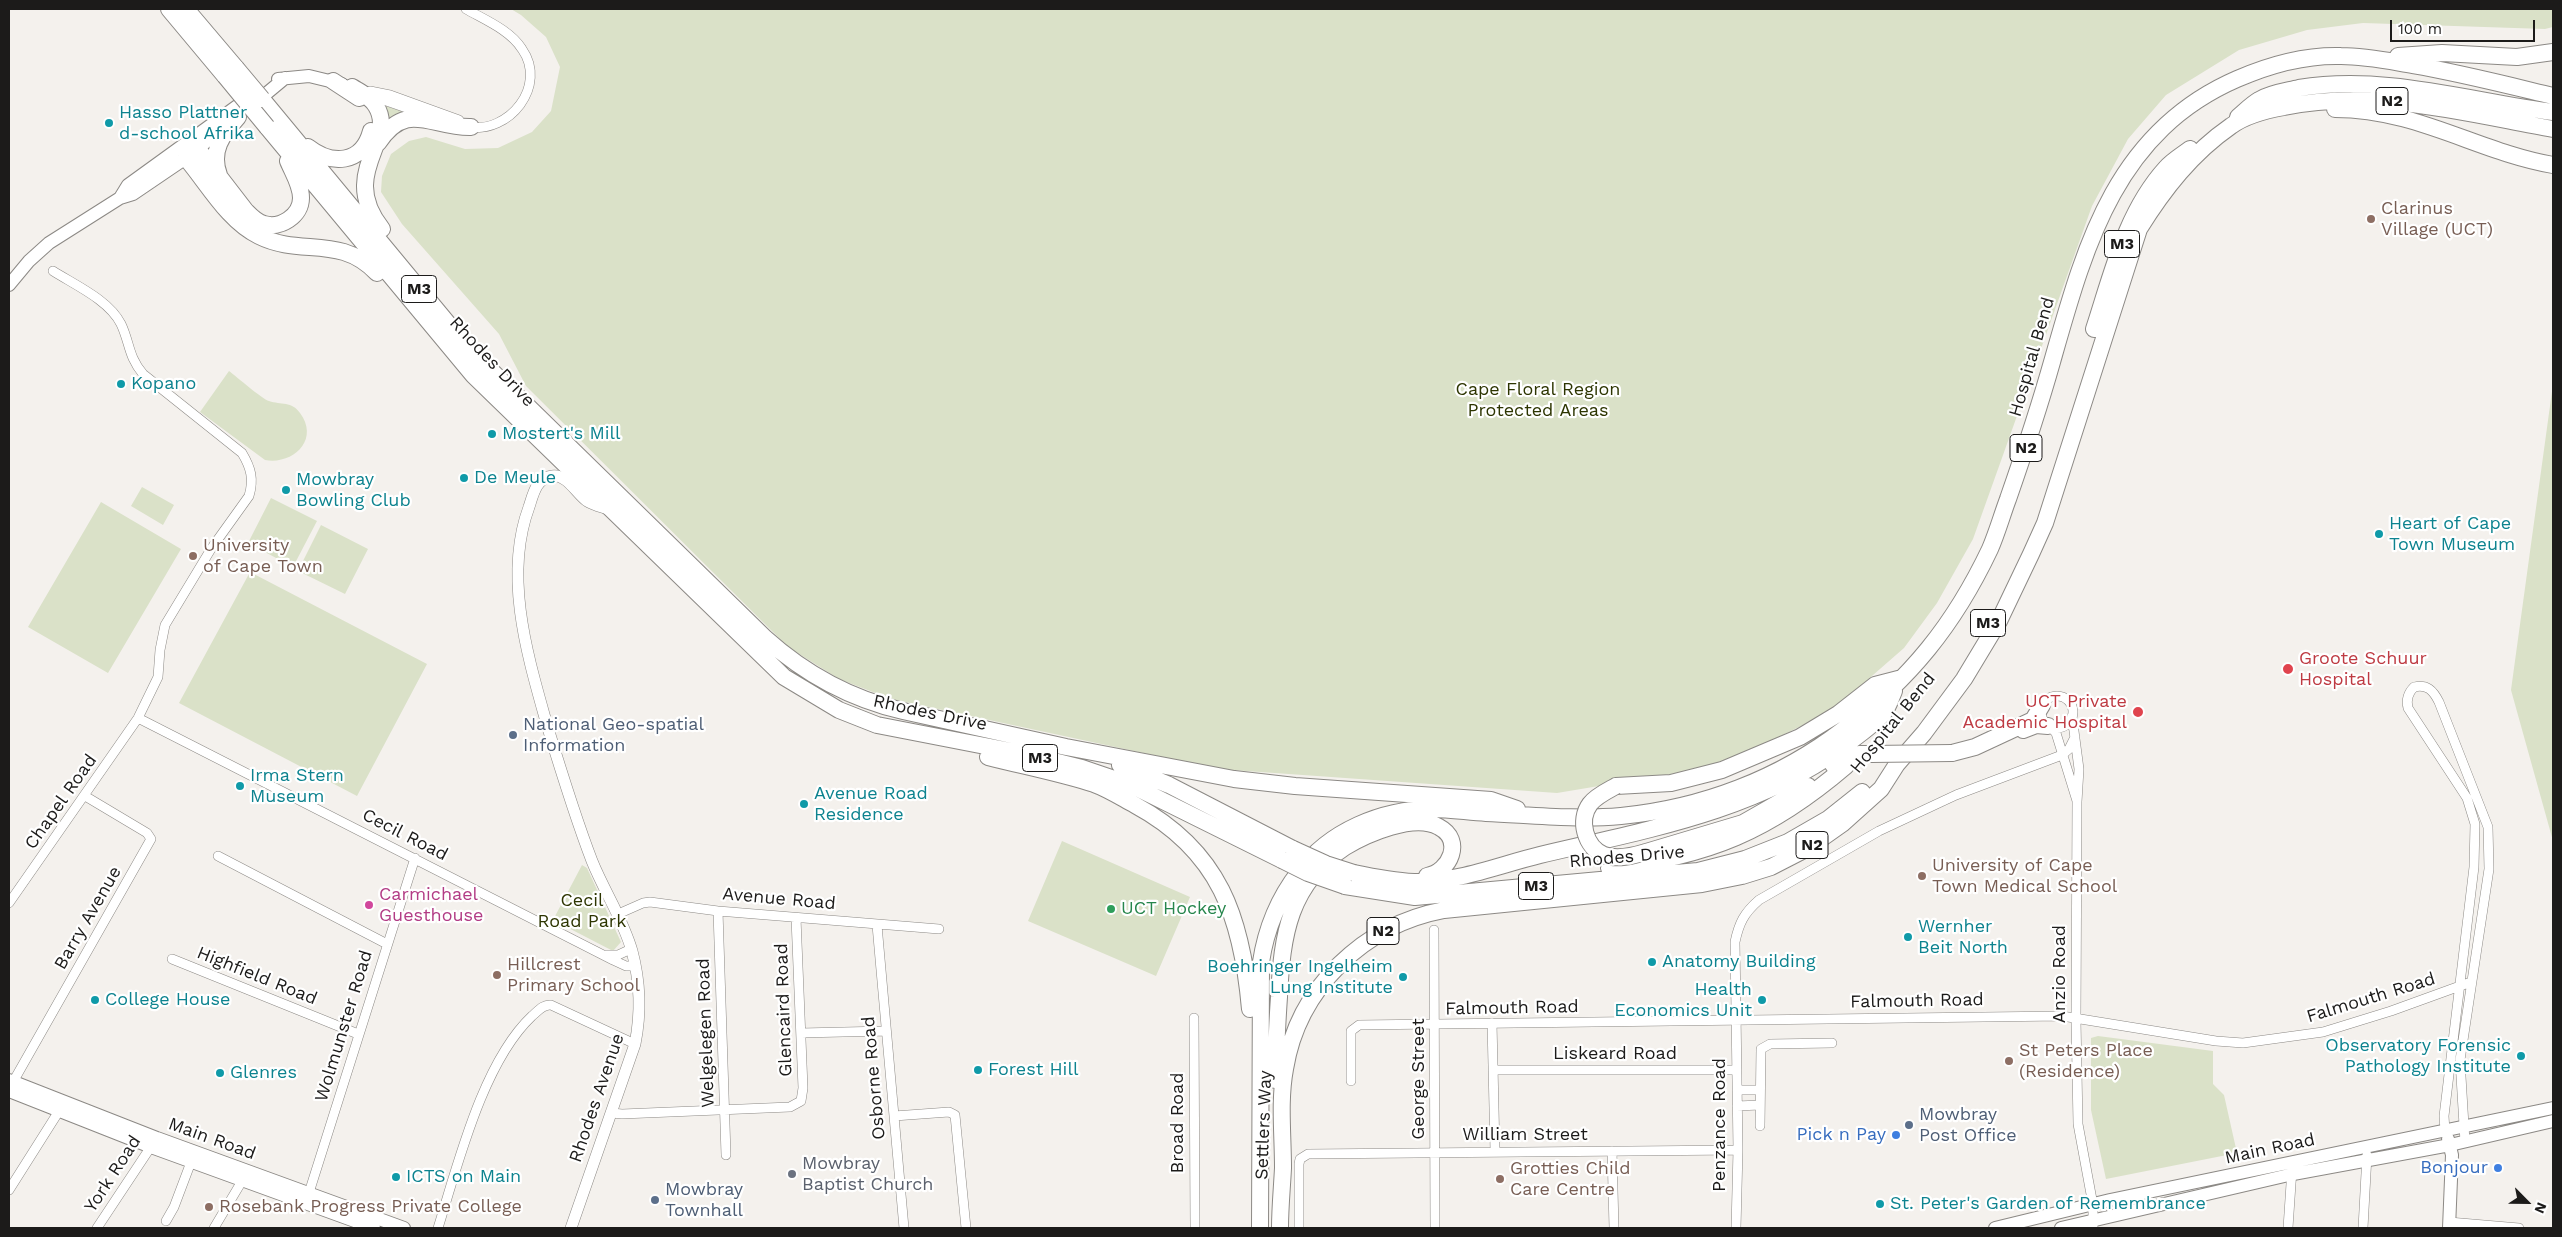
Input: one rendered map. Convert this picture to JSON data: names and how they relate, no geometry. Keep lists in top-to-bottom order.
{
  "streets": {
    "highway": [
      "N2",
      "M3",
      "Hospital Bend",
      "Rhodes Drive",
      "Settlers Way"
    ],
    "main road": ["Main Road"],
    "street": [
      "Chapel Road",
      "Cecil Road",
      "Avenue Road",
      "Barry Avenue",
      "Anzio Road",
      "Highfield Road",
      "Falmouth Road",
      "Glencaird Road",
      "Wolmunster Road",
      "Welgelegen Road",
      "Liskeard Road",
      "Osborne Road",
      "George Street",
      "Rhodes Avenue",
      "Broad Road",
      "Penzance Road",
      "William Street",
      "York Road"
    ]
  },
  "crossings": [
    ["N2", "M3"],
    ["N2", "Hospital Bend"],
    ["M3", "Hospital Bend"],
    ["Hospital Bend", "Rhodes Drive"],
    ["Hospital Bend", "Settlers Way"],
    ["Rhodes Drive", "Rhodes Avenue"],
    ["Rhodes Drive", "Settlers Way"],
    ["Chapel Road", "Cecil Road"],
    ["Chapel Road", "Barry Avenue"],
    ["Cecil Road", "Wolmunster Road"],
    ["Cecil Road", "Rhodes Avenue"],
    ["Avenue Road", "Glencaird Road"],
    ["Avenue Road", "Welgelegen Road"],
    ["Avenue Road", "Osborne Road"],
    ["Avenue Road", "Rhodes Avenue"],
    ["Barry Avenue", "Main Road"],
    ["Anzio Road", "Falmouth Road"],
    ["Anzio Road", "Penzance Road"],
    ["Anzio Road", "Main Road"],
    ["Highfield Road", "Wolmunster Road"],
    ["Falmouth Road", "George Street"],
    ["Falmouth Road", "Penzance Road"],
    ["Glencaird Road", "Welgelegen Road"],
    ["Wolmunster Road", "Main Road"],
    ["Liskeard Road", "Penzance Road"],
    ["George Street", "William Street"],
    ["Penzance Road", "William Street"],
    ["Main Road", "York Road"]
  ],
  "parks": ["Cape Floral Region Protected Areas", "Cecil Road Park"],
  "places": [
    "Hasso Plattner d-school Afrika",
    "Clarinus Village (UCT)",
    "Kopano",
    "Mostert's Mill",
    "De Meule",
    "Mowbray Bowling Club",
    "Heart of Cape Town Museum",
    "University of Cape Town",
    "Groote Schuur Hospital",
    "UCT Private Academic Hospital",
    "National Geo-spatial Information",
    "Irma Stern Museum",
    "Avenue Road Residence",
    "University of Cape Town Medical School",
    "Carmichael Guesthouse",
    "UCT Hockey",
    "Wernher Beit North",
    "Anatomy Building",
    "Hillcrest Primary School",
    "Boehringer Ingelheim Lung Institute",
    "College House",
    "Health Economics Unit",
    "Observatory Forensic Pathology Institute",
    "St Peters Place (Residence)",
    "Forest Hill",
    "Glenres",
    "Mowbray Post Office",
    "Pick n Pay",
    "Bonjour",
    "Mowbray Baptist Church",
    "ICTS on Main",
    "Grotties Child Care Centre",
    "Mowbray Townhall",
    "St. Peter's Garden of Remembrance",
    "Rosebank Progress Private College"
  ],
  "scale_bar": "100 m",
  "north": "bottom right"
}
